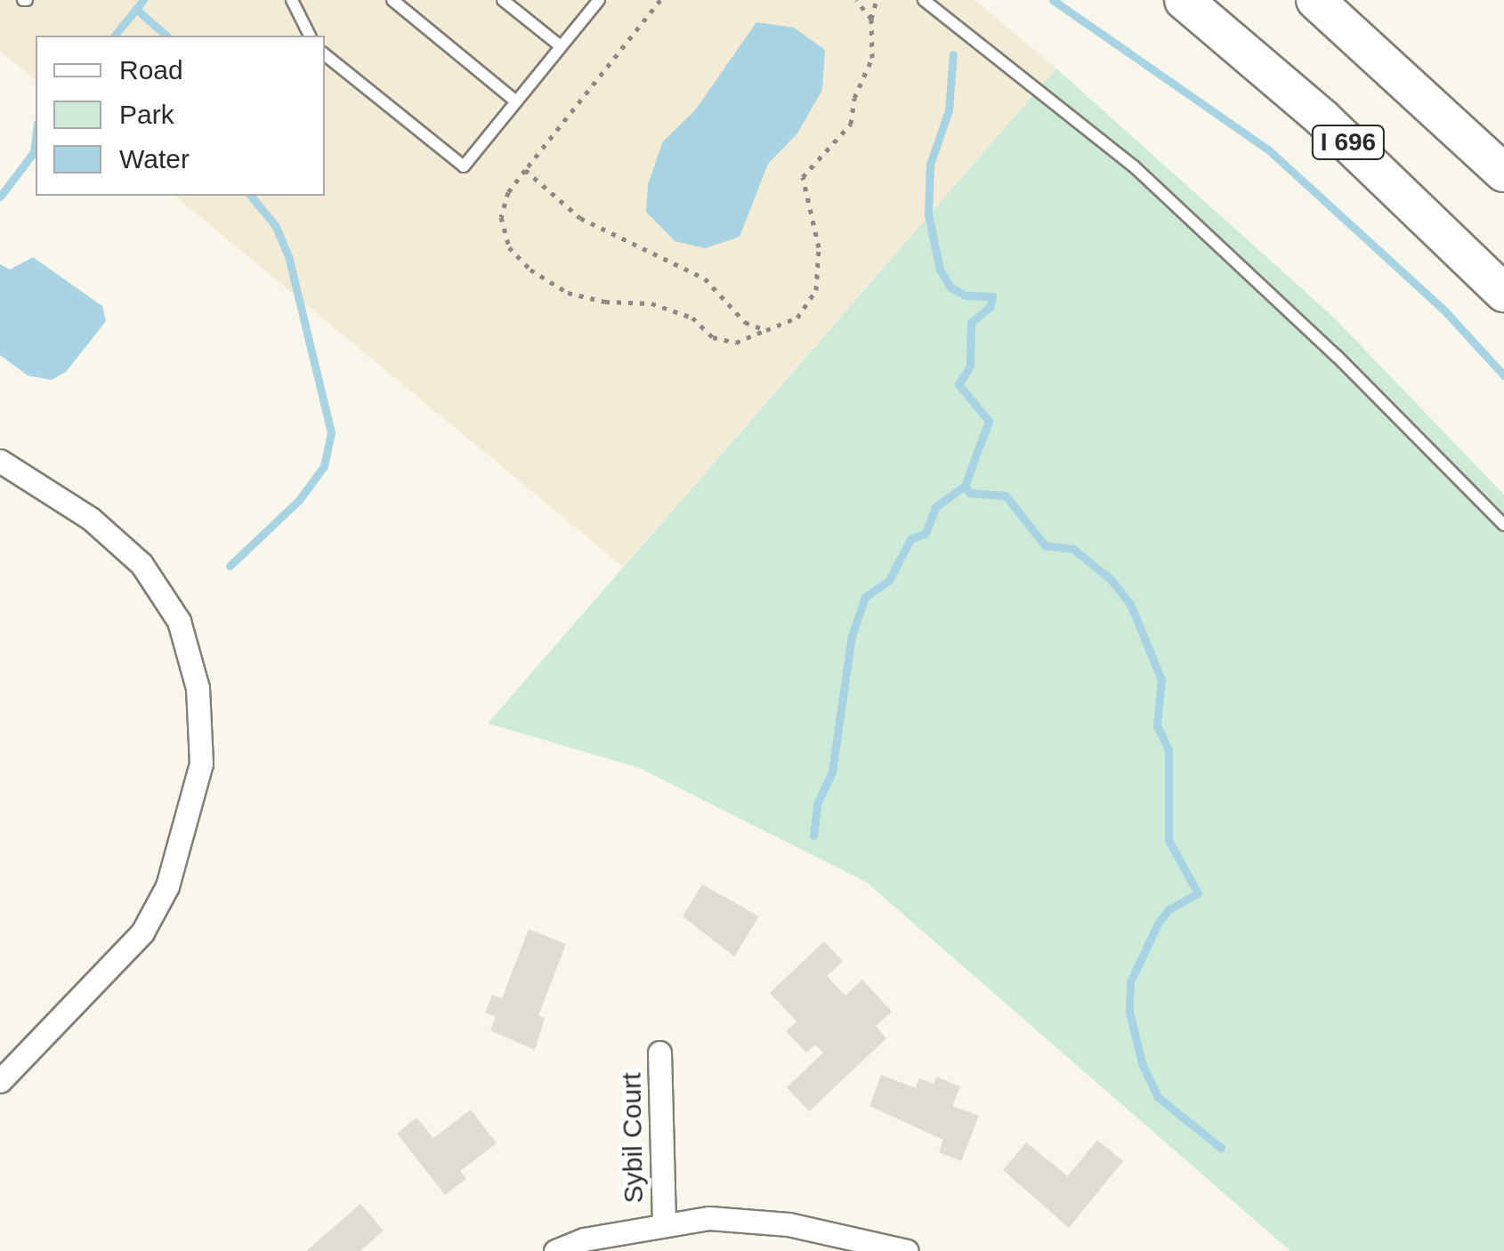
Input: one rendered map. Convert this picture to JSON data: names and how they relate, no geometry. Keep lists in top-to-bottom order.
{
  "streets": {
    "highway": ["I 696"],
    "street": ["Sybil Court"]
  },
  "legend": ["Road", "Park", "Water"]
}
